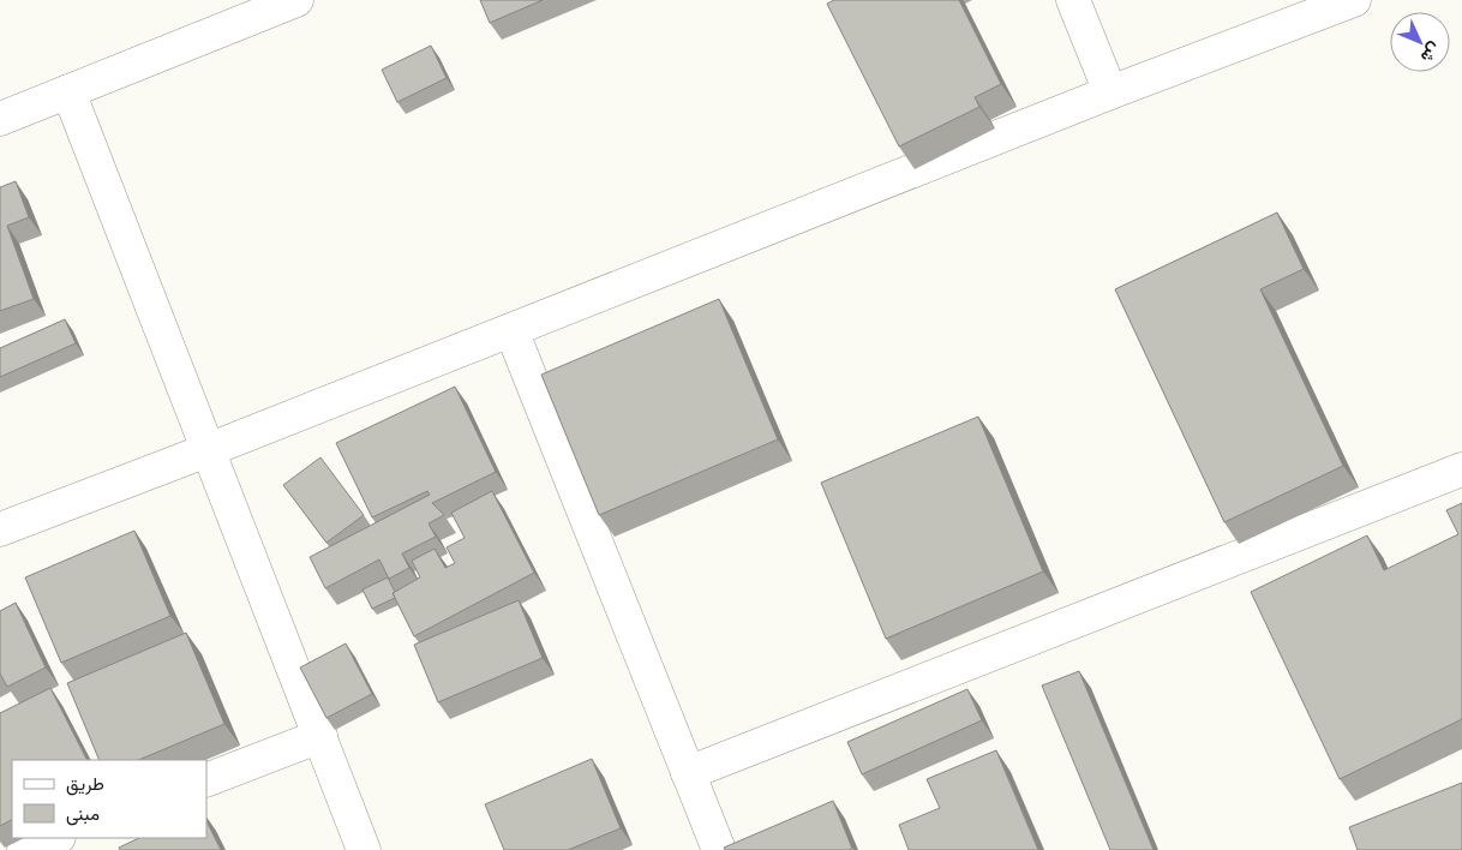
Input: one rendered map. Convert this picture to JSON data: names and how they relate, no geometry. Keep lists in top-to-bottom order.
{
  "legend": ["طريق", "مبنى"],
  "north": "bottom right"
}
